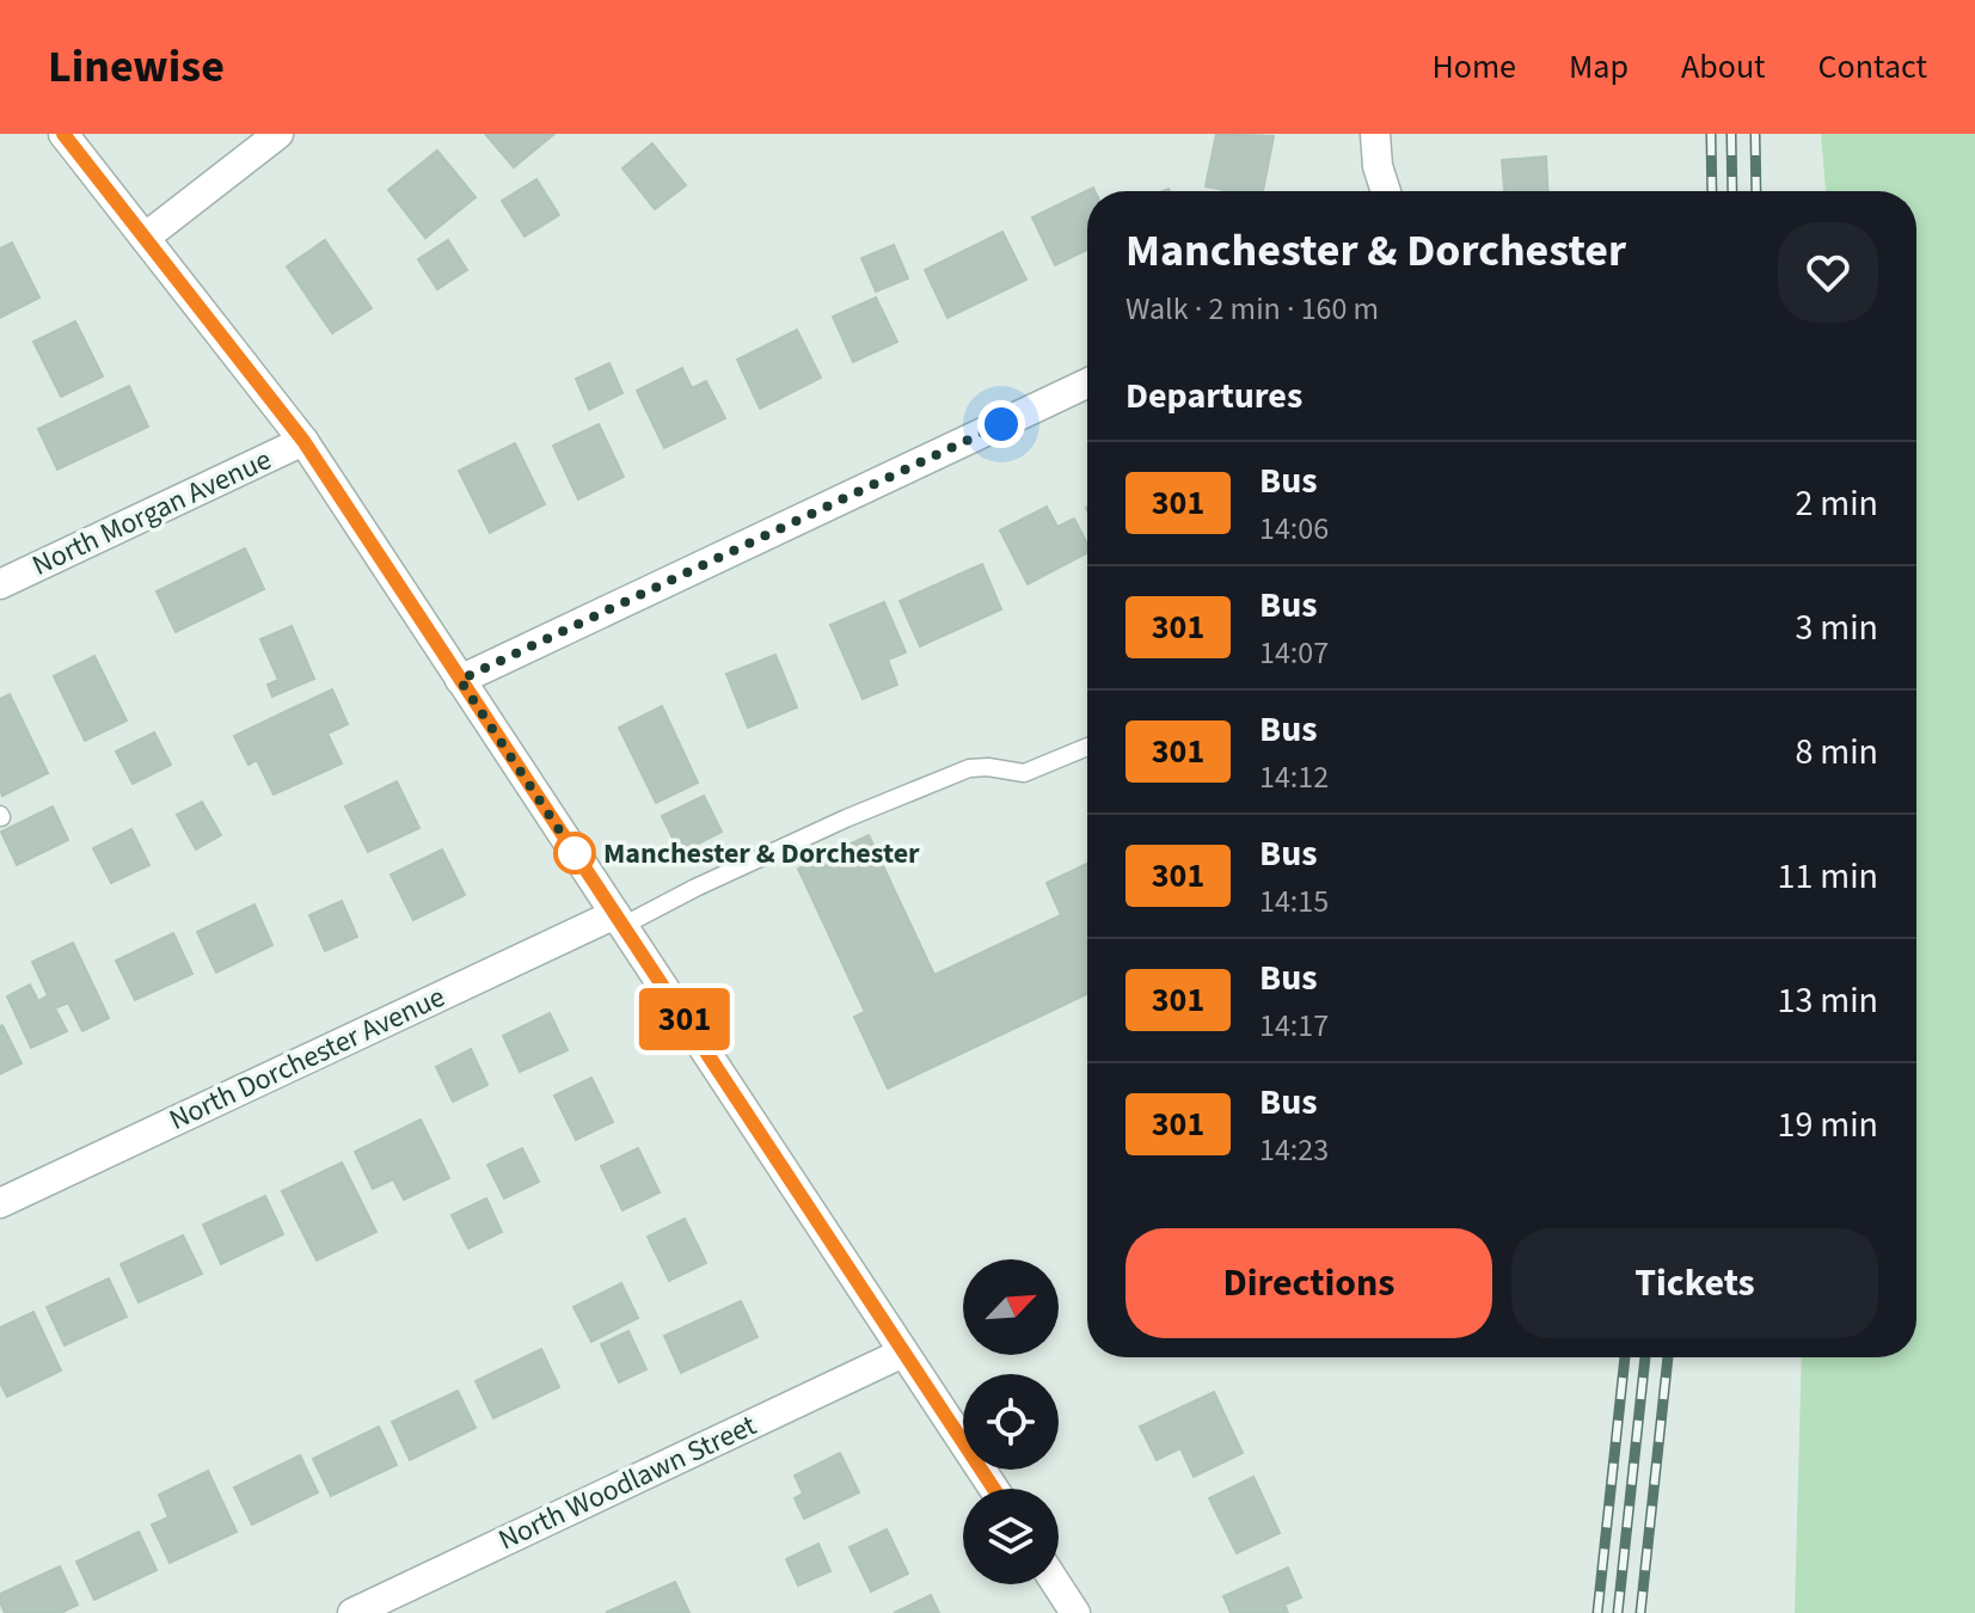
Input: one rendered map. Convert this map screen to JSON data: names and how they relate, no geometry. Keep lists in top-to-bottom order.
{
  "streets": {
    "street": ["North Morgan Avenue", "North Dorchester Avenue", "North Woodlawn Street"]
  },
  "places": ["Manchester & Dorchester"],
  "lines": ["bus line 301"],
  "north": "top right",
  "page": {
    "header": "Linewise",
    "nav": [
      "Home",
      "Map",
      "About",
      "Contact"
    ],
    "on_map": "301",
    "heading": [
      ["Manchester & Dorchester", "Walk · 2 min · 160 m"],
      "Departures"
    ],
    "list": [
      {
        "mark": "301",
        "name": "Bus",
        "note": "14:06",
        "value": "2 min"
      },
      {
        "mark": "301",
        "name": "Bus",
        "note": "14:07",
        "value": "3 min"
      },
      {
        "mark": "301",
        "name": "Bus",
        "note": "14:12",
        "value": "8 min"
      },
      {
        "mark": "301",
        "name": "Bus",
        "note": "14:15",
        "value": "11 min"
      },
      {
        "mark": "301",
        "name": "Bus",
        "note": "14:17",
        "value": "13 min"
      },
      {
        "mark": "301",
        "name": "Bus",
        "note": "14:23",
        "value": "19 min"
      }
    ],
    "buttons": ["Directions", "Tickets"]
  }
}
